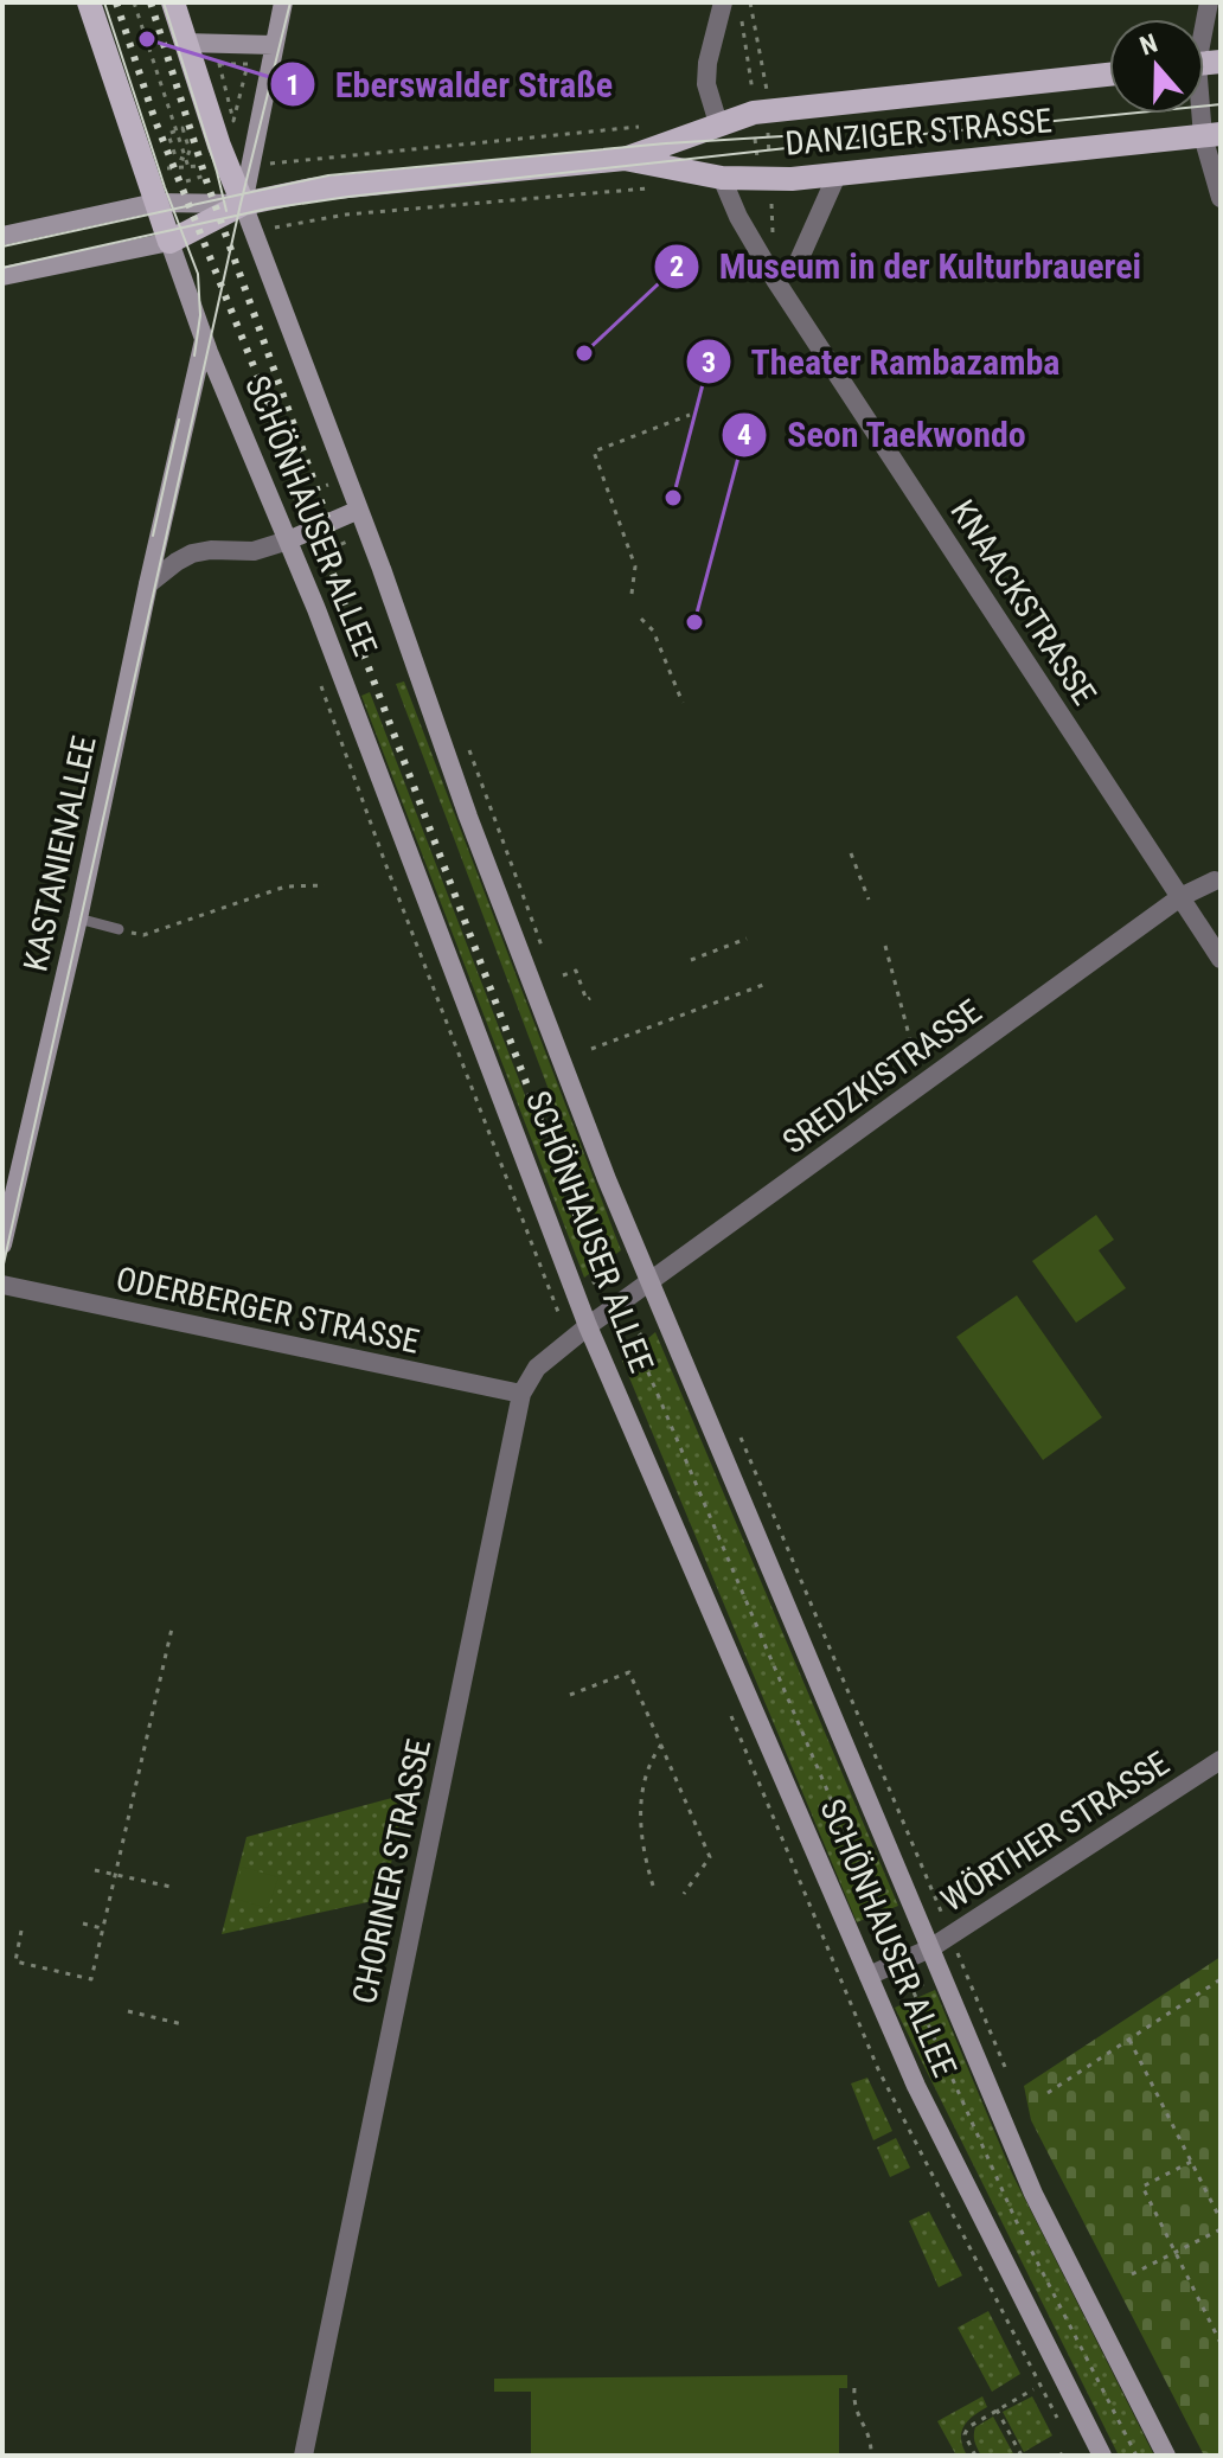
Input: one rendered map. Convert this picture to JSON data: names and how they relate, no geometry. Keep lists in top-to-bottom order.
{
  "streets": {
    "main road": ["DANZIGER STRASSE", "SCHÖNHAUSER ALLEE", "KASTANIENALLEE"],
    "street": [
      "KNAACKSTRASSE",
      "SREDZKISTRASSE",
      "ODERBERGER STRASSE",
      "WÖRTHER STRASSE",
      "CHORINER STRASSE"
    ]
  },
  "crossings": [
    ["DANZIGER STRASSE", "SCHÖNHAUSER ALLEE"],
    ["DANZIGER STRASSE", "KNAACKSTRASSE"],
    ["SCHÖNHAUSER ALLEE", "KASTANIENALLEE"],
    ["SCHÖNHAUSER ALLEE", "SREDZKISTRASSE"],
    ["SCHÖNHAUSER ALLEE", "WÖRTHER STRASSE"],
    ["SCHÖNHAUSER ALLEE", "CHORINER STRASSE"],
    ["KNAACKSTRASSE", "SREDZKISTRASSE"],
    ["SREDZKISTRASSE", "CHORINER STRASSE"],
    ["ODERBERGER STRASSE", "CHORINER STRASSE"]
  ],
  "places": [
    "Eberswalder Straße",
    "Museum in der Kulturbrauerei",
    "Theater Rambazamba",
    "Seon Taekwondo"
  ],
  "north": "top"
}
